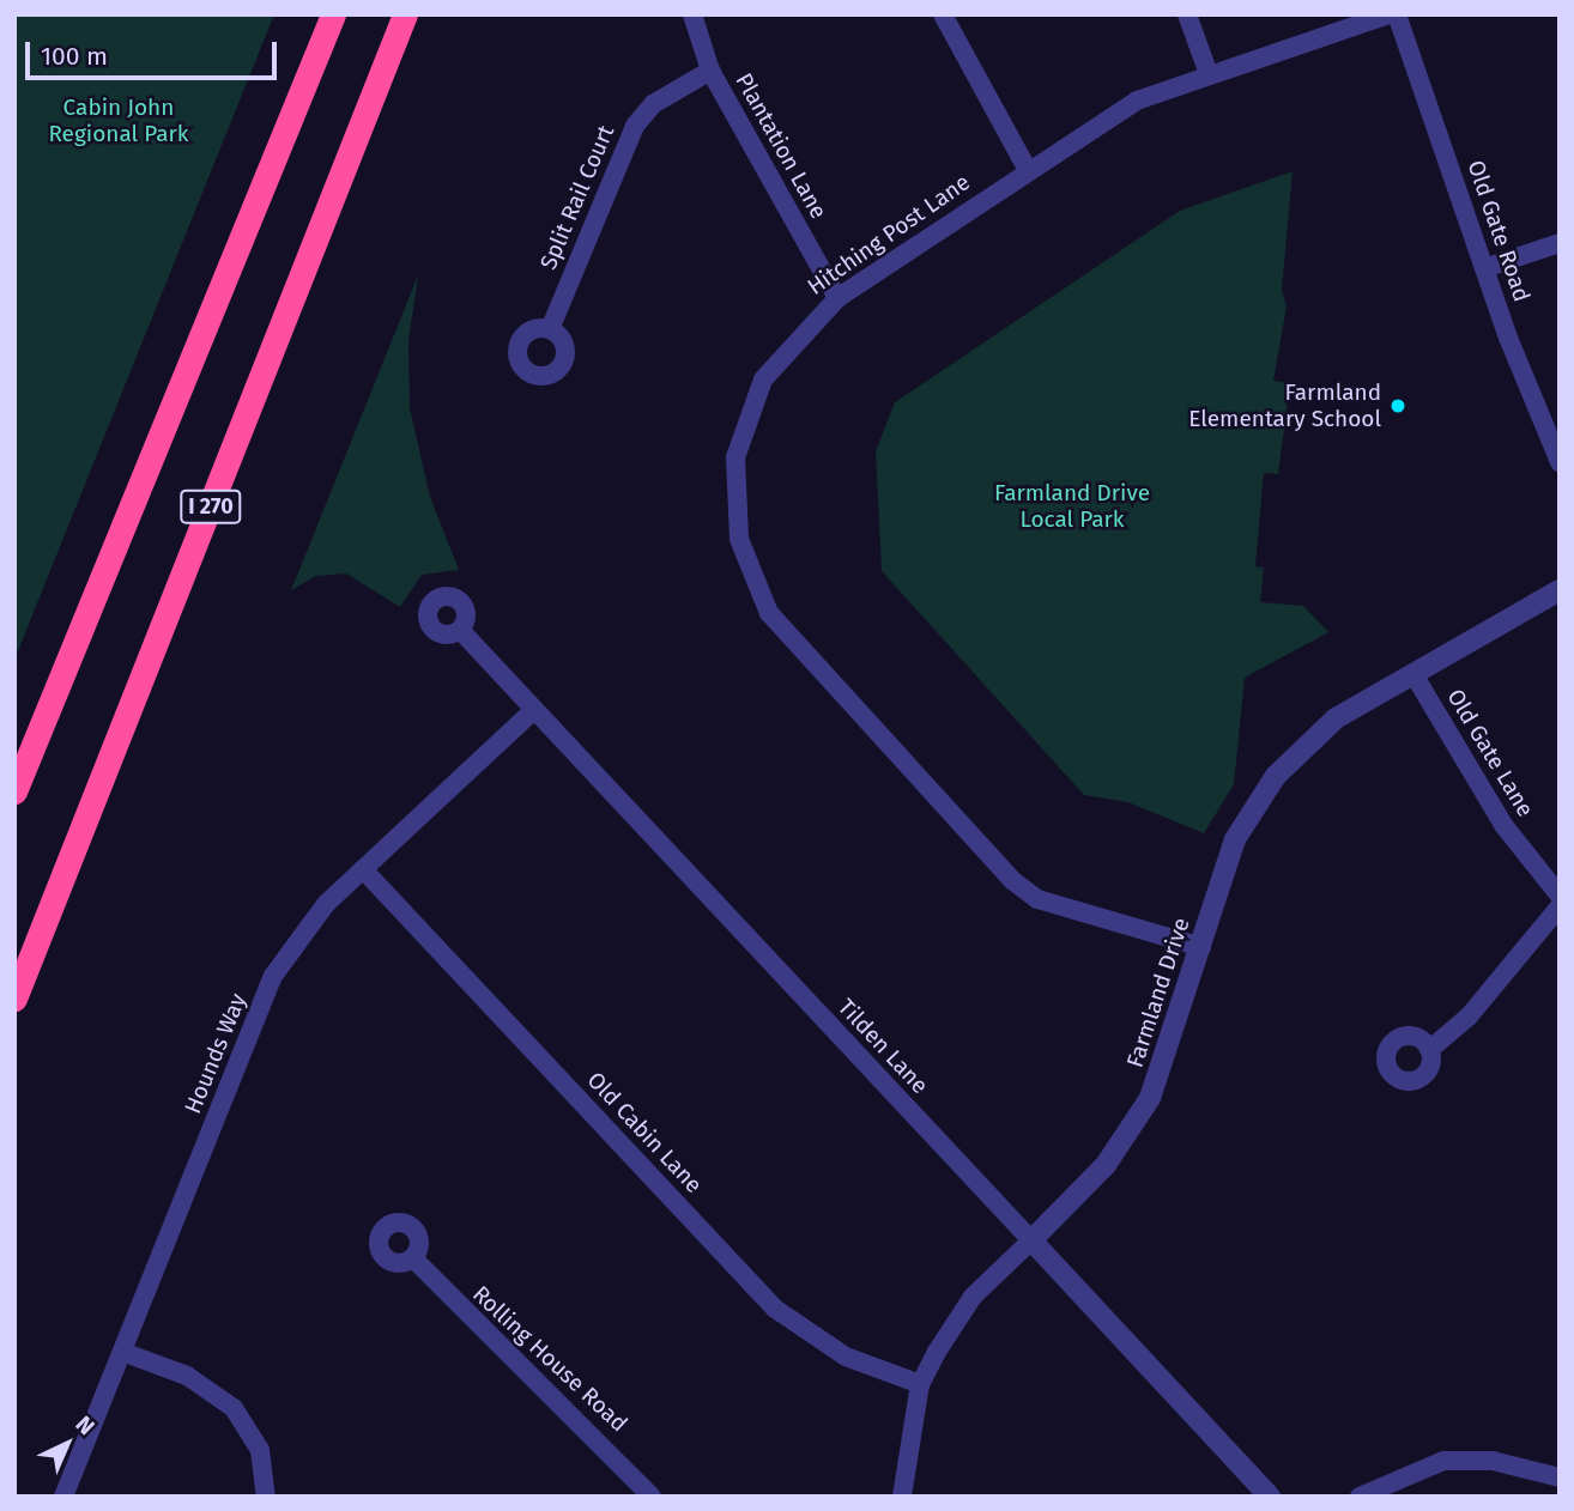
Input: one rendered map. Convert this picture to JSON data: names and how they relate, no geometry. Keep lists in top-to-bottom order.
{
  "streets": {
    "highway": ["I 270"],
    "street": [
      "Plantation Lane",
      "Split Rail Court",
      "Old Gate Road",
      "Hitching Post Lane",
      "Old Gate Lane",
      "Farmland Drive",
      "Tilden Lane",
      "Hounds Way",
      "Old Cabin Lane",
      "Rolling House Road"
    ]
  },
  "crossings": [
    ["Plantation Lane", "Split Rail Court"],
    ["Plantation Lane", "Hitching Post Lane"],
    ["Hitching Post Lane", "Farmland Drive"],
    ["Old Gate Lane", "Farmland Drive"],
    ["Farmland Drive", "Tilden Lane"],
    ["Farmland Drive", "Old Cabin Lane"],
    ["Tilden Lane", "Hounds Way"],
    ["Hounds Way", "Old Cabin Lane"]
  ],
  "parks": ["Cabin John Regional Park", "Farmland Drive Local Park"],
  "places": ["Farmland Elementary School"],
  "scale_bar": "100 m",
  "north": "top right"
}
